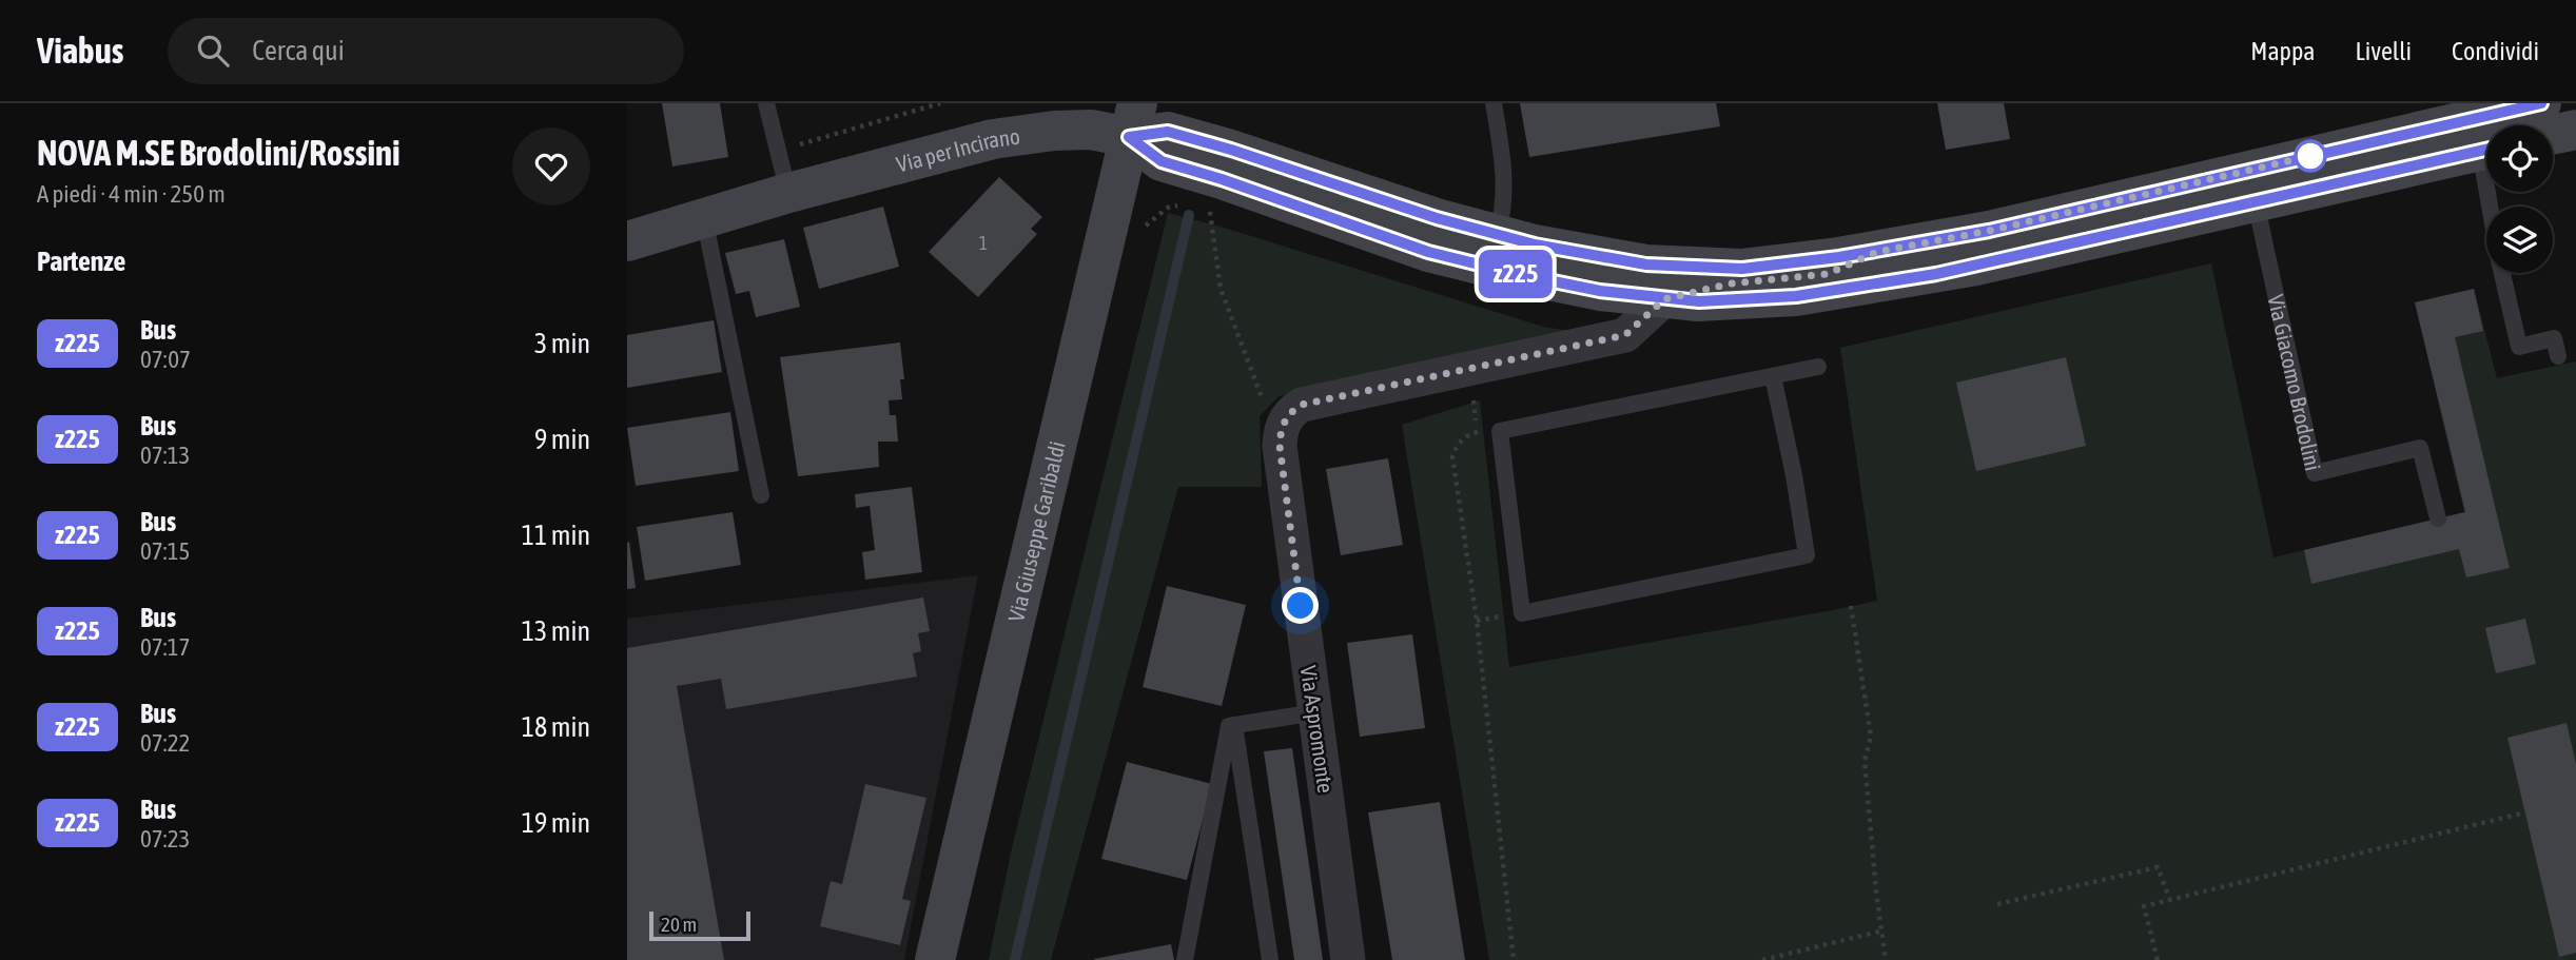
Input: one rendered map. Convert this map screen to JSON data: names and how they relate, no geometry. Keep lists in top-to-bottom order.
{
  "streets": {
    "main road": ["Via per Incirano", "Via Giuseppe Garibaldi"],
    "street": ["Via Aspromonte"],
    "lane": ["Via Giacomo Brodolini"]
  },
  "crossings": [
    ["Via per Incirano", "Via Giuseppe Garibaldi"]
  ],
  "lines": ["bus line z225"],
  "house_numbers": ["1"],
  "scale_bar": "20 m",
  "page": {
    "header": "Viabus",
    "search": "Cerca qui",
    "nav": ["Mappa", "Livelli", "Condividi"],
    "heading": [
      ["NOVA M.SE Brodolini/Rossini", "A piedi · 4 min · 250 m"],
      "Partenze"
    ],
    "on_map": "z225",
    "list": [
      {
        "mark": "z225",
        "name": "Bus",
        "note": "07:07",
        "value": "3 min"
      },
      {
        "mark": "z225",
        "name": "Bus",
        "note": "07:13",
        "value": "9 min"
      },
      {
        "mark": "z225",
        "name": "Bus",
        "note": "07:15",
        "value": "11 min"
      },
      {
        "mark": "z225",
        "name": "Bus",
        "note": "07:17",
        "value": "13 min"
      },
      {
        "mark": "z225",
        "name": "Bus",
        "note": "07:22",
        "value": "18 min"
      },
      {
        "mark": "z225",
        "name": "Bus",
        "note": "07:23",
        "value": "19 min"
      }
    ],
    "scale": "20 m"
  }
}
